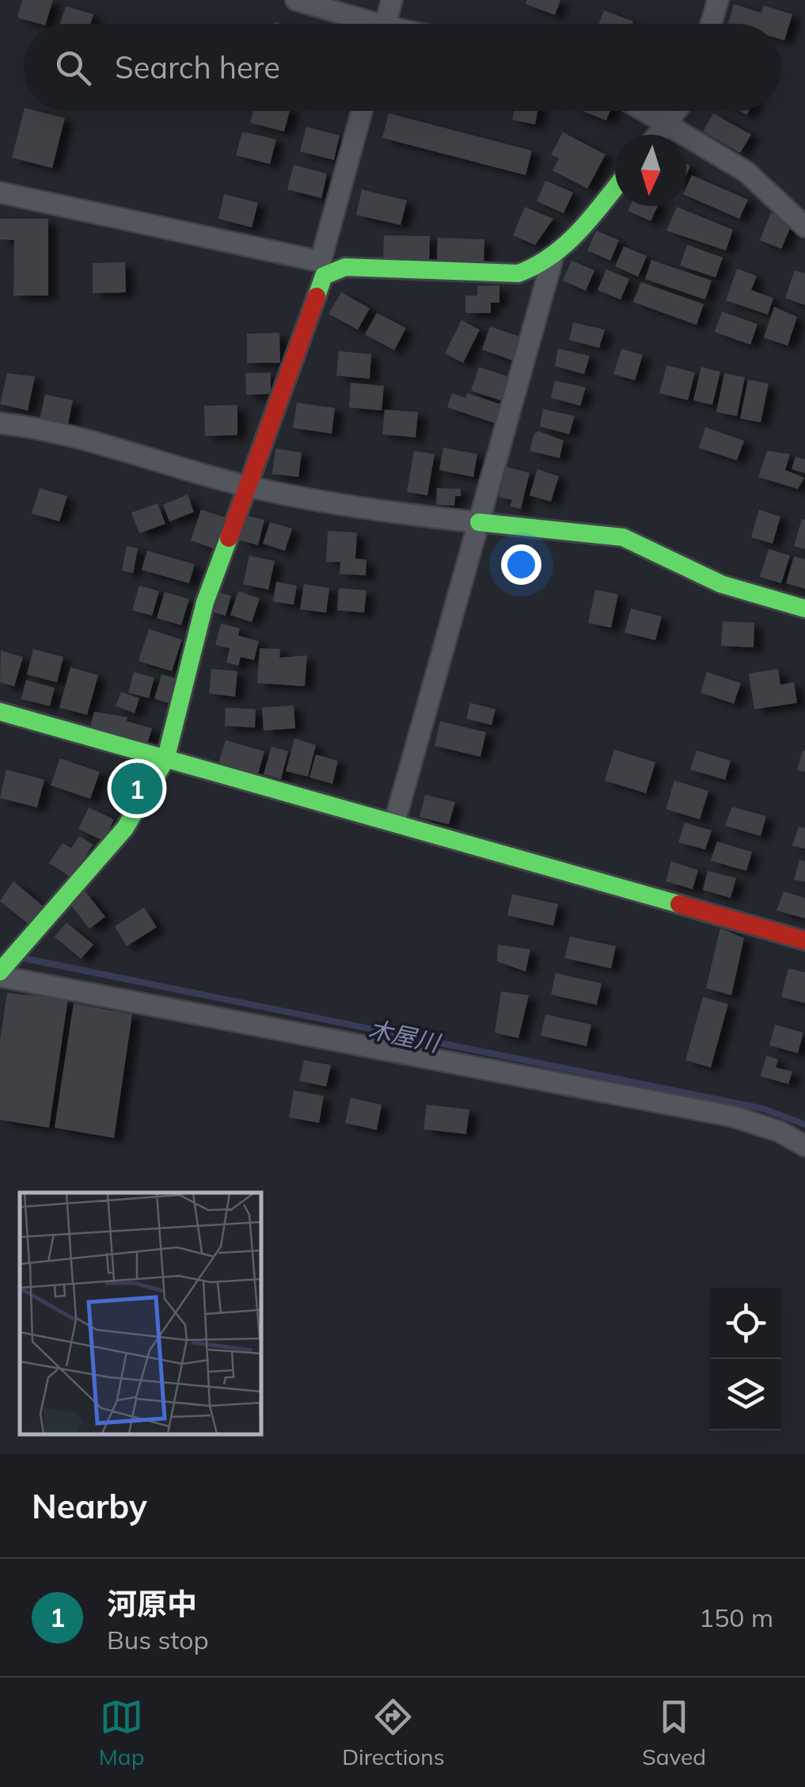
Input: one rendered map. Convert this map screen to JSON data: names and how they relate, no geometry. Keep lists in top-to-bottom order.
{
  "water": ["木屋川"],
  "north": "bottom",
  "page": {
    "search": "Search here",
    "pins": "1",
    "heading": "Nearby",
    "list": [
      {
        "mark": "1",
        "name": "河原中",
        "note": "Bus stop",
        "value": "150 m"
      }
    ],
    "nav": ["Map", "Directions", "Saved"]
  }
}
